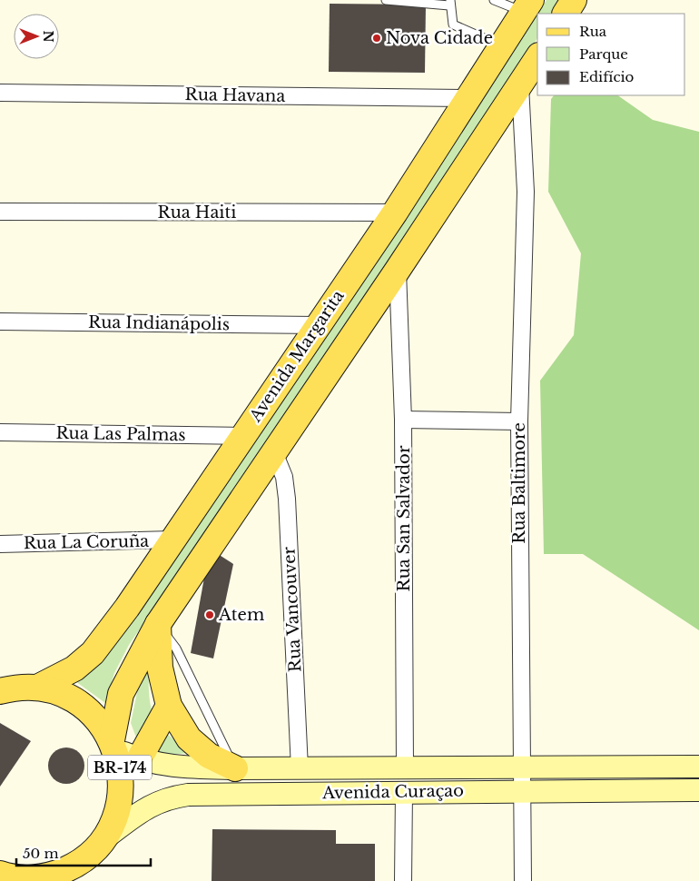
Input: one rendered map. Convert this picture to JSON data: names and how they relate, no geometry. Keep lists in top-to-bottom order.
{
  "streets": {
    "main road": ["Avenida Margarita", "BR-174", "Avenida Curaçao"],
    "street": [
      "Rua Havana",
      "Rua Haiti",
      "Rua Indianápolis",
      "Rua Las Palmas",
      "Rua Baltimore",
      "Rua San Salvador",
      "Rua La Coruña",
      "Rua Vancouver"
    ]
  },
  "crossings": [
    ["Rua Havana", "Avenida Margarita"],
    ["Rua Haiti", "Avenida Margarita"],
    ["Rua Indianápolis", "Avenida Margarita"],
    ["Avenida Margarita", "Rua Las Palmas"],
    ["Avenida Margarita", "Rua La Coruña"],
    ["Avenida Margarita", "BR-174"],
    ["Rua Baltimore", "Avenida Curaçao"],
    ["Rua San Salvador", "Avenida Curaçao"],
    ["Rua Vancouver", "Avenida Curaçao"],
    ["BR-174", "Avenida Curaçao"]
  ],
  "places": ["Nova Cidade", "Atem"],
  "legend": ["Rua", "Parque", "Edifício"],
  "scale_bar": "50 m",
  "north": "right"
}
